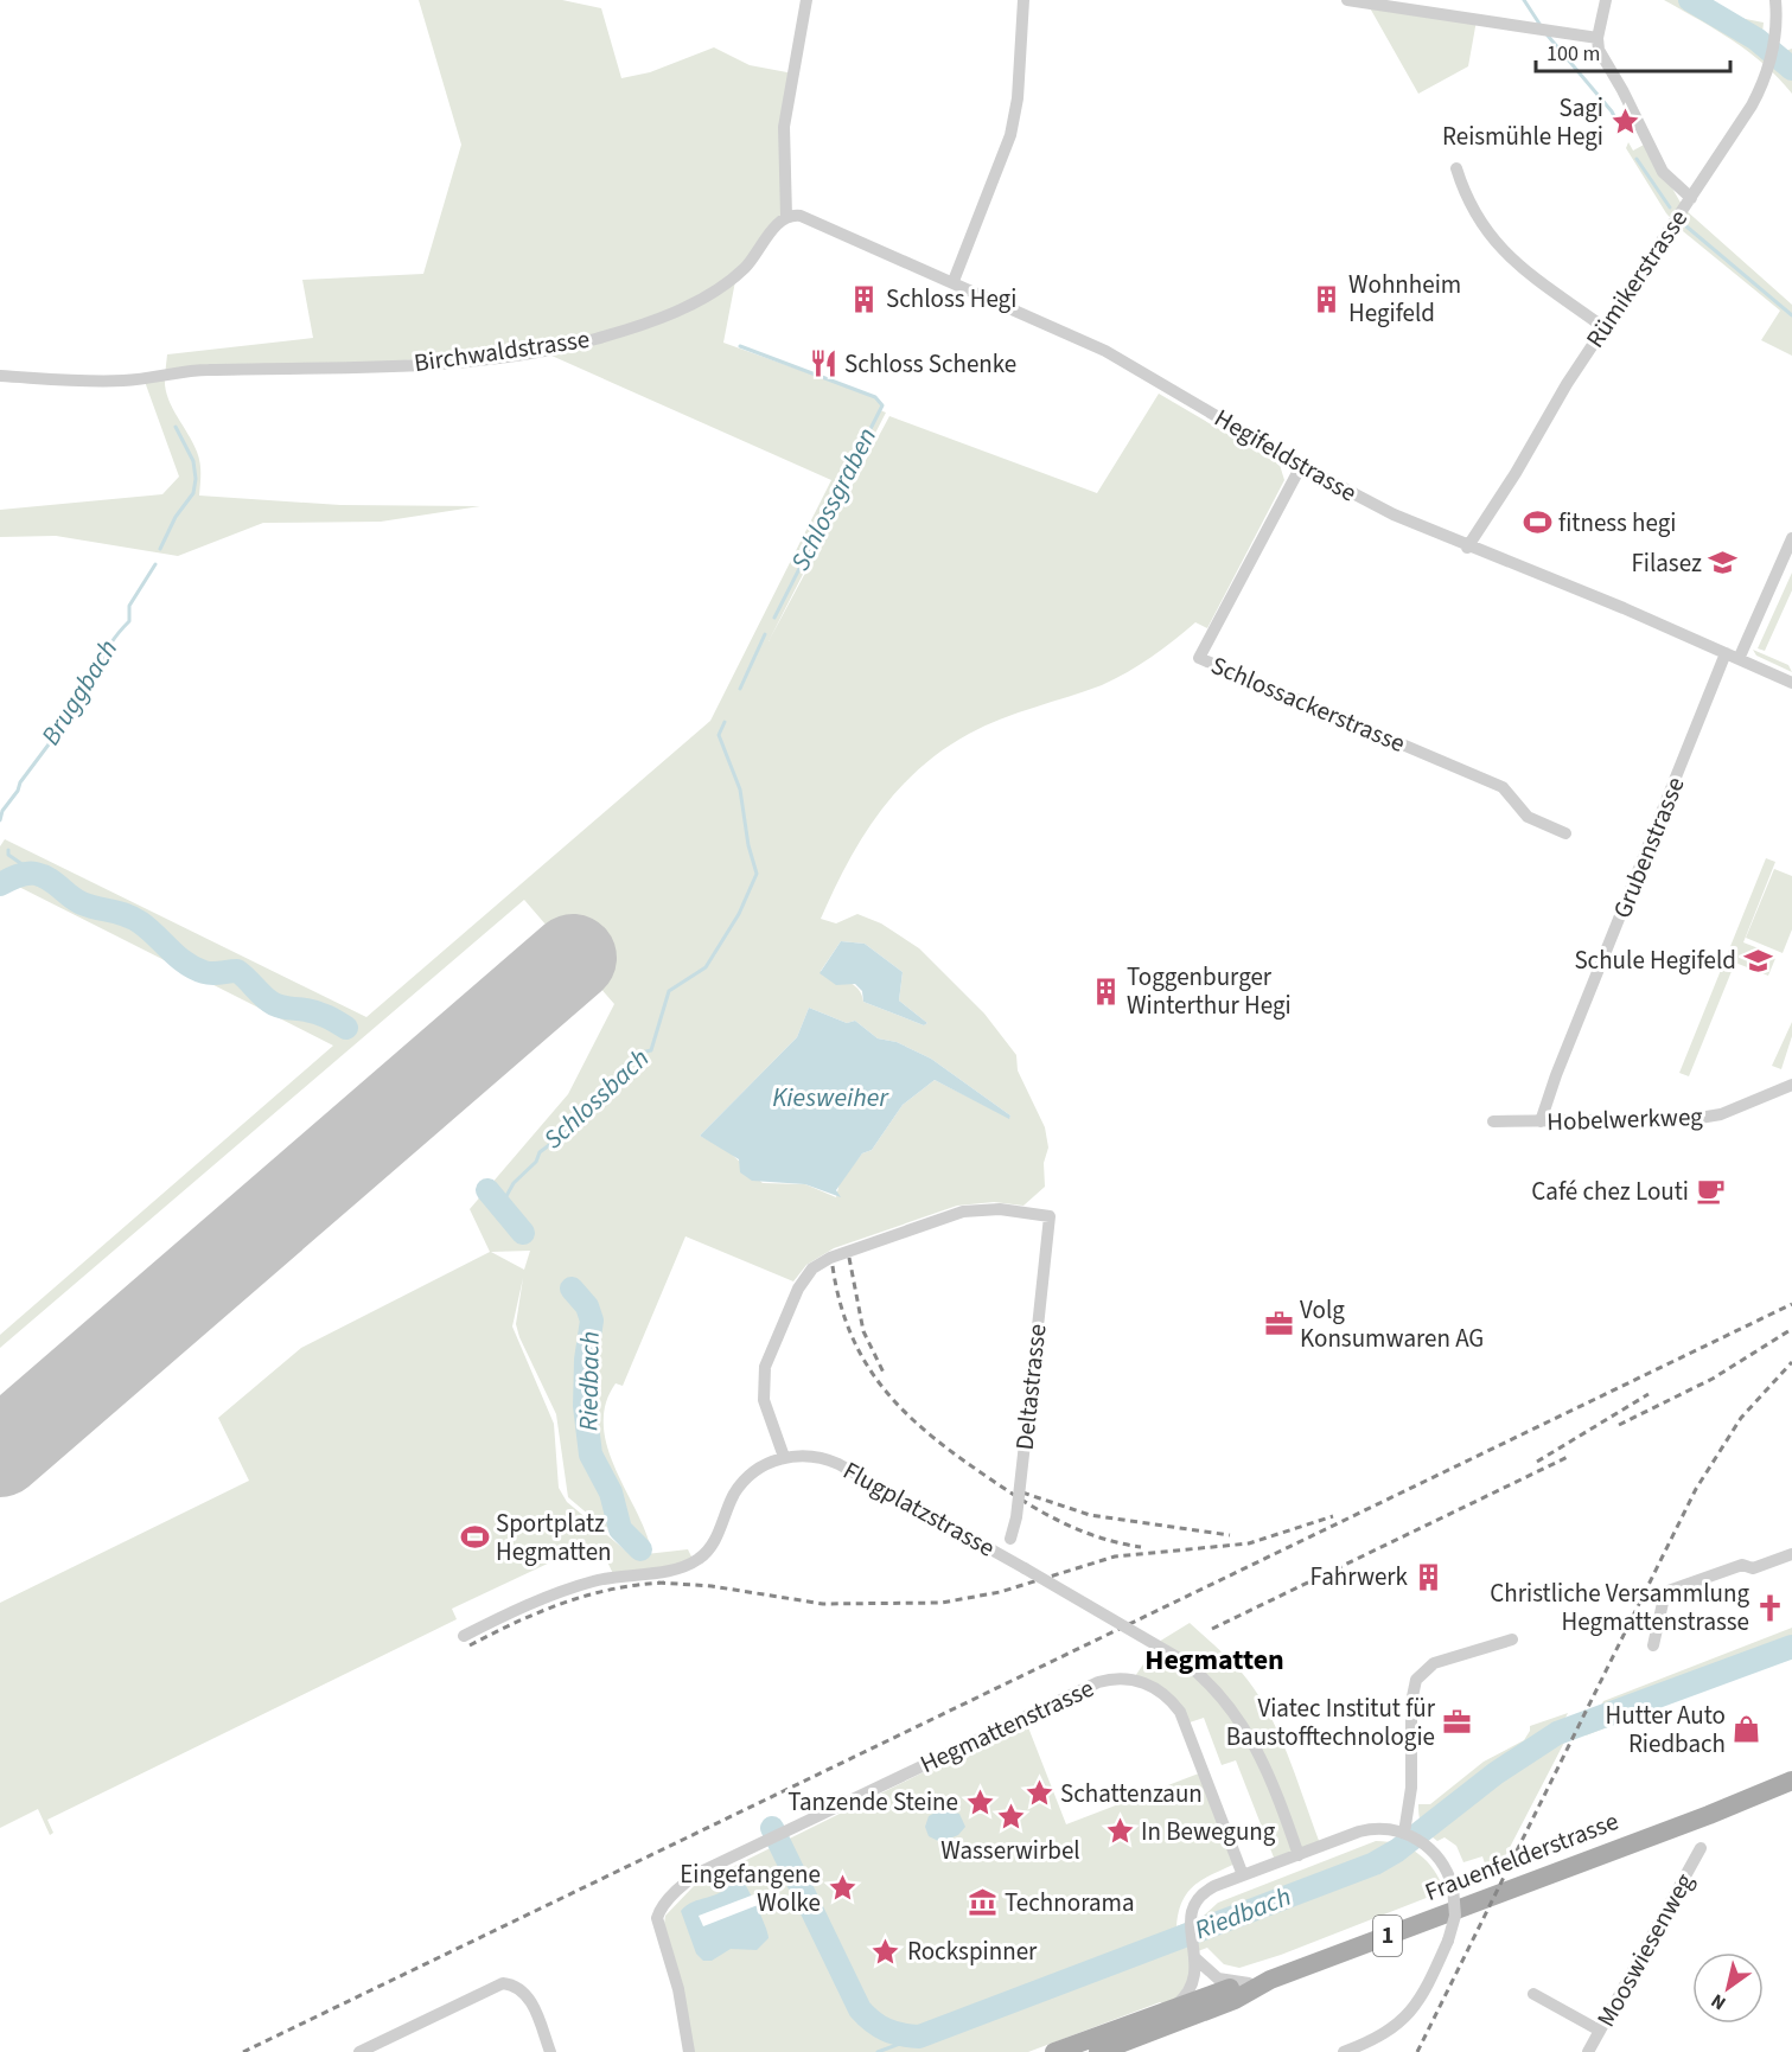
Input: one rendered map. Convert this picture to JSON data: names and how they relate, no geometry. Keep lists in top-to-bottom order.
{
  "streets": {
    "main road": ["Frauenfelderstrasse", "1"],
    "street": [
      "Rümikerstrasse",
      "Birchwaldstrasse",
      "Hegifeldstrasse",
      "Schlossackerstrasse",
      "Grubenstrasse",
      "Hobelwerkweg",
      "Deltastrasse",
      "Flugplatzstrasse",
      "Hegmattenstrasse",
      "Mooswiesenweg"
    ]
  },
  "crossings": [
    ["Rümikerstrasse", "Hegifeldstrasse"],
    ["Birchwaldstrasse", "Hegifeldstrasse"],
    ["Hegifeldstrasse", "Schlossackerstrasse"],
    ["Hegifeldstrasse", "Grubenstrasse"],
    ["Grubenstrasse", "Hobelwerkweg"],
    ["Deltastrasse", "Flugplatzstrasse"]
  ],
  "districts": ["Hegmatten"],
  "water": [
    "Schlossgraben",
    "Bruggbach",
    "Kiesweiher",
    "Schlossbach",
    "Riedbach"
  ],
  "places": {
    "place": [
      "Sagi Reismühle Hegi",
      "Schattenzaun",
      "Tanzende Steine",
      "Wasserwirbel",
      "In Bewegung",
      "Eingefangene Wolke",
      "Rockspinner"
    ],
    "building": [
      "Schloss Hegi",
      "Wohnheim Hegifeld",
      "Toggenburger Winterthur Hegi",
      "Fahrwerk"
    ],
    "restaurant": ["Schloss Schenke"],
    "sports": ["fitness hegi", "Sportplatz Hegmatten"],
    "school or university": ["Filasez", "Schule Hegifeld"],
    "cafe": ["Café chez Louti"],
    "office": ["Volg Konsumwaren AG", "Viatec Institut für Baustofftechnologie"],
    "church": ["Christliche Versammlung Hegmattenstrasse"],
    "shop": ["Hutter Auto Riedbach"],
    "museum": ["Technorama"]
  },
  "scale_bar": "100 m",
  "north": "bottom left"
}
